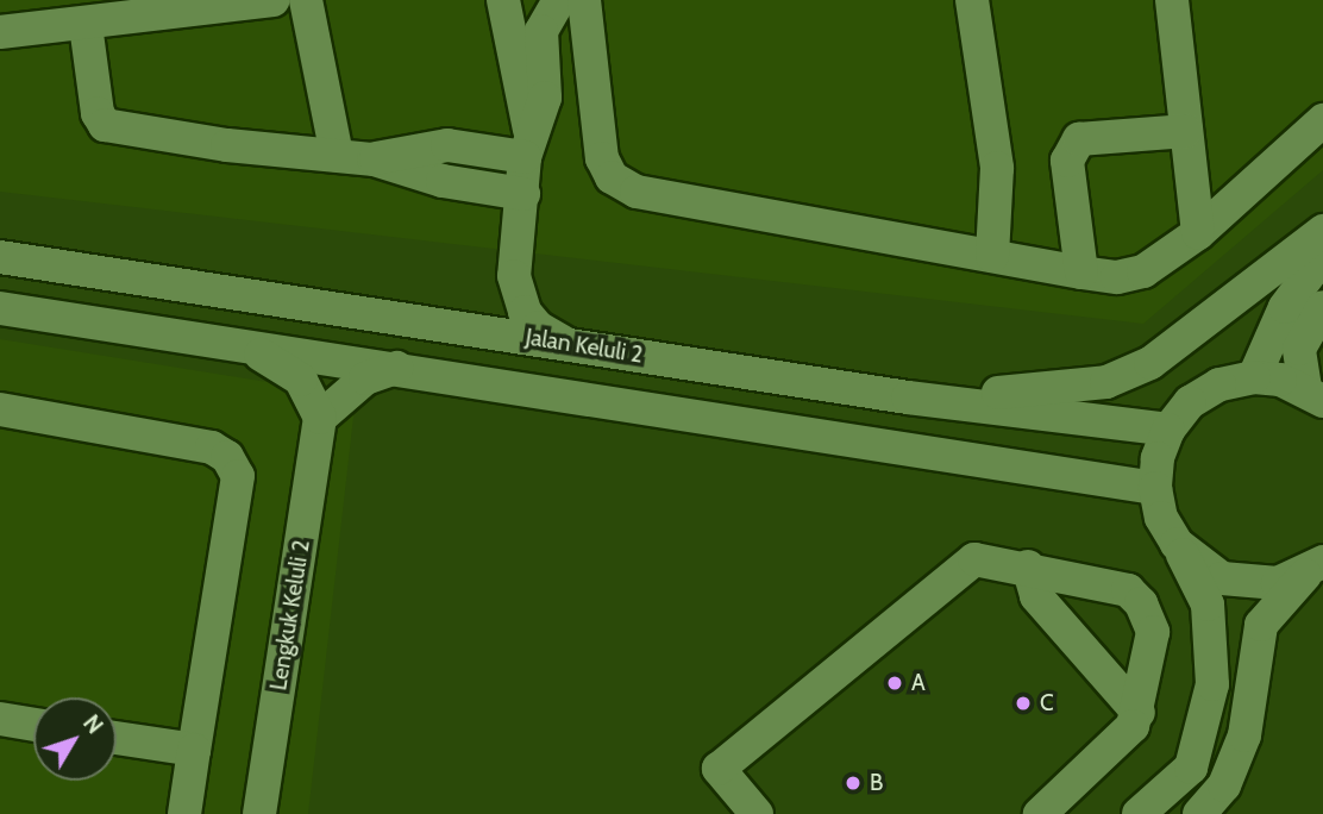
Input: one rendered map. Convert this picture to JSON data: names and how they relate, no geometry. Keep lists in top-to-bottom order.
{
  "streets": {
    "street": ["Jalan Keluli 2", "Lengkuk Keluli 2"]
  },
  "places": ["A", "C", "B"],
  "north": "top right"
}
